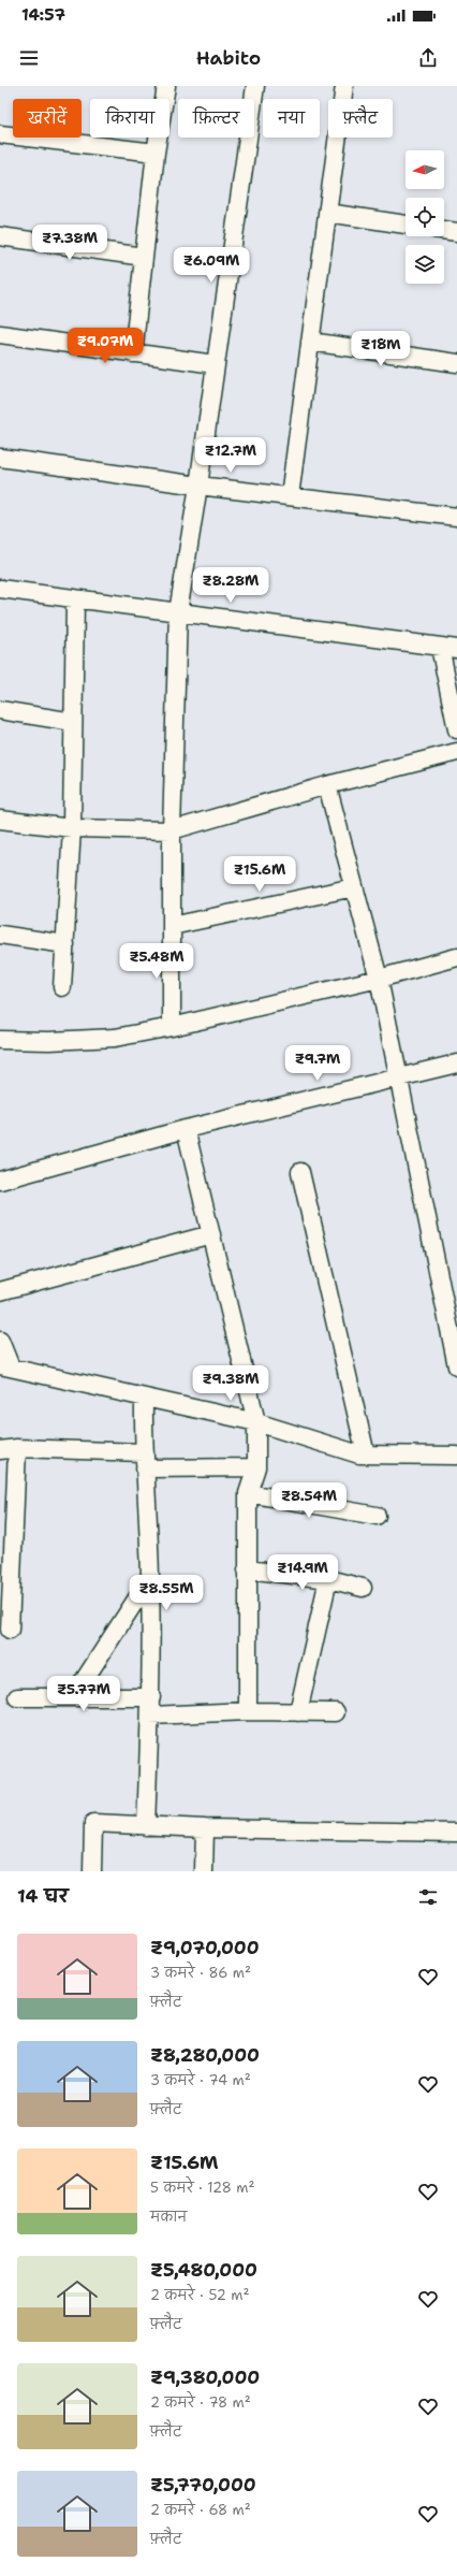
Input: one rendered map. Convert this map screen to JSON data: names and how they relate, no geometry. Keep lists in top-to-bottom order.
{
  "north": "left",
  "page": {
    "status": "14:57",
    "header": "Habito",
    "chip": [
      "खरीदें",
      "किराया",
      "फ़िल्टर",
      "नया",
      "फ़्लैट"
    ],
    "price": [
      "₹7.38M",
      "₹6.09M",
      "₹9.07M",
      "₹18M",
      "₹12.7M",
      "₹8.28M",
      "₹15.6M",
      "₹5.48M",
      "₹9.7M",
      "₹9.38M",
      "₹8.54M",
      "₹14.9M",
      "₹8.55M",
      "₹5.77M"
    ],
    "heading": "14 घर",
    "list": [
      {
        "name": "₹9,070,000",
        "note": "3 कमरे · 86 m² · फ़्लैट"
      },
      {
        "name": "₹8,280,000",
        "note": "3 कमरे · 74 m² · फ़्लैट"
      },
      {
        "name": "₹15.6M",
        "note": "5 कमरे · 128 m² · मकान"
      },
      {
        "name": "₹5,480,000",
        "note": "2 कमरे · 52 m² · फ़्लैट"
      },
      {
        "name": "₹9,380,000",
        "note": "2 कमरे · 78 m² · फ़्लैट"
      },
      {
        "name": "₹5,770,000",
        "note": "2 कमरे · 68 m² · फ़्लैट"
      }
    ]
  }
}
